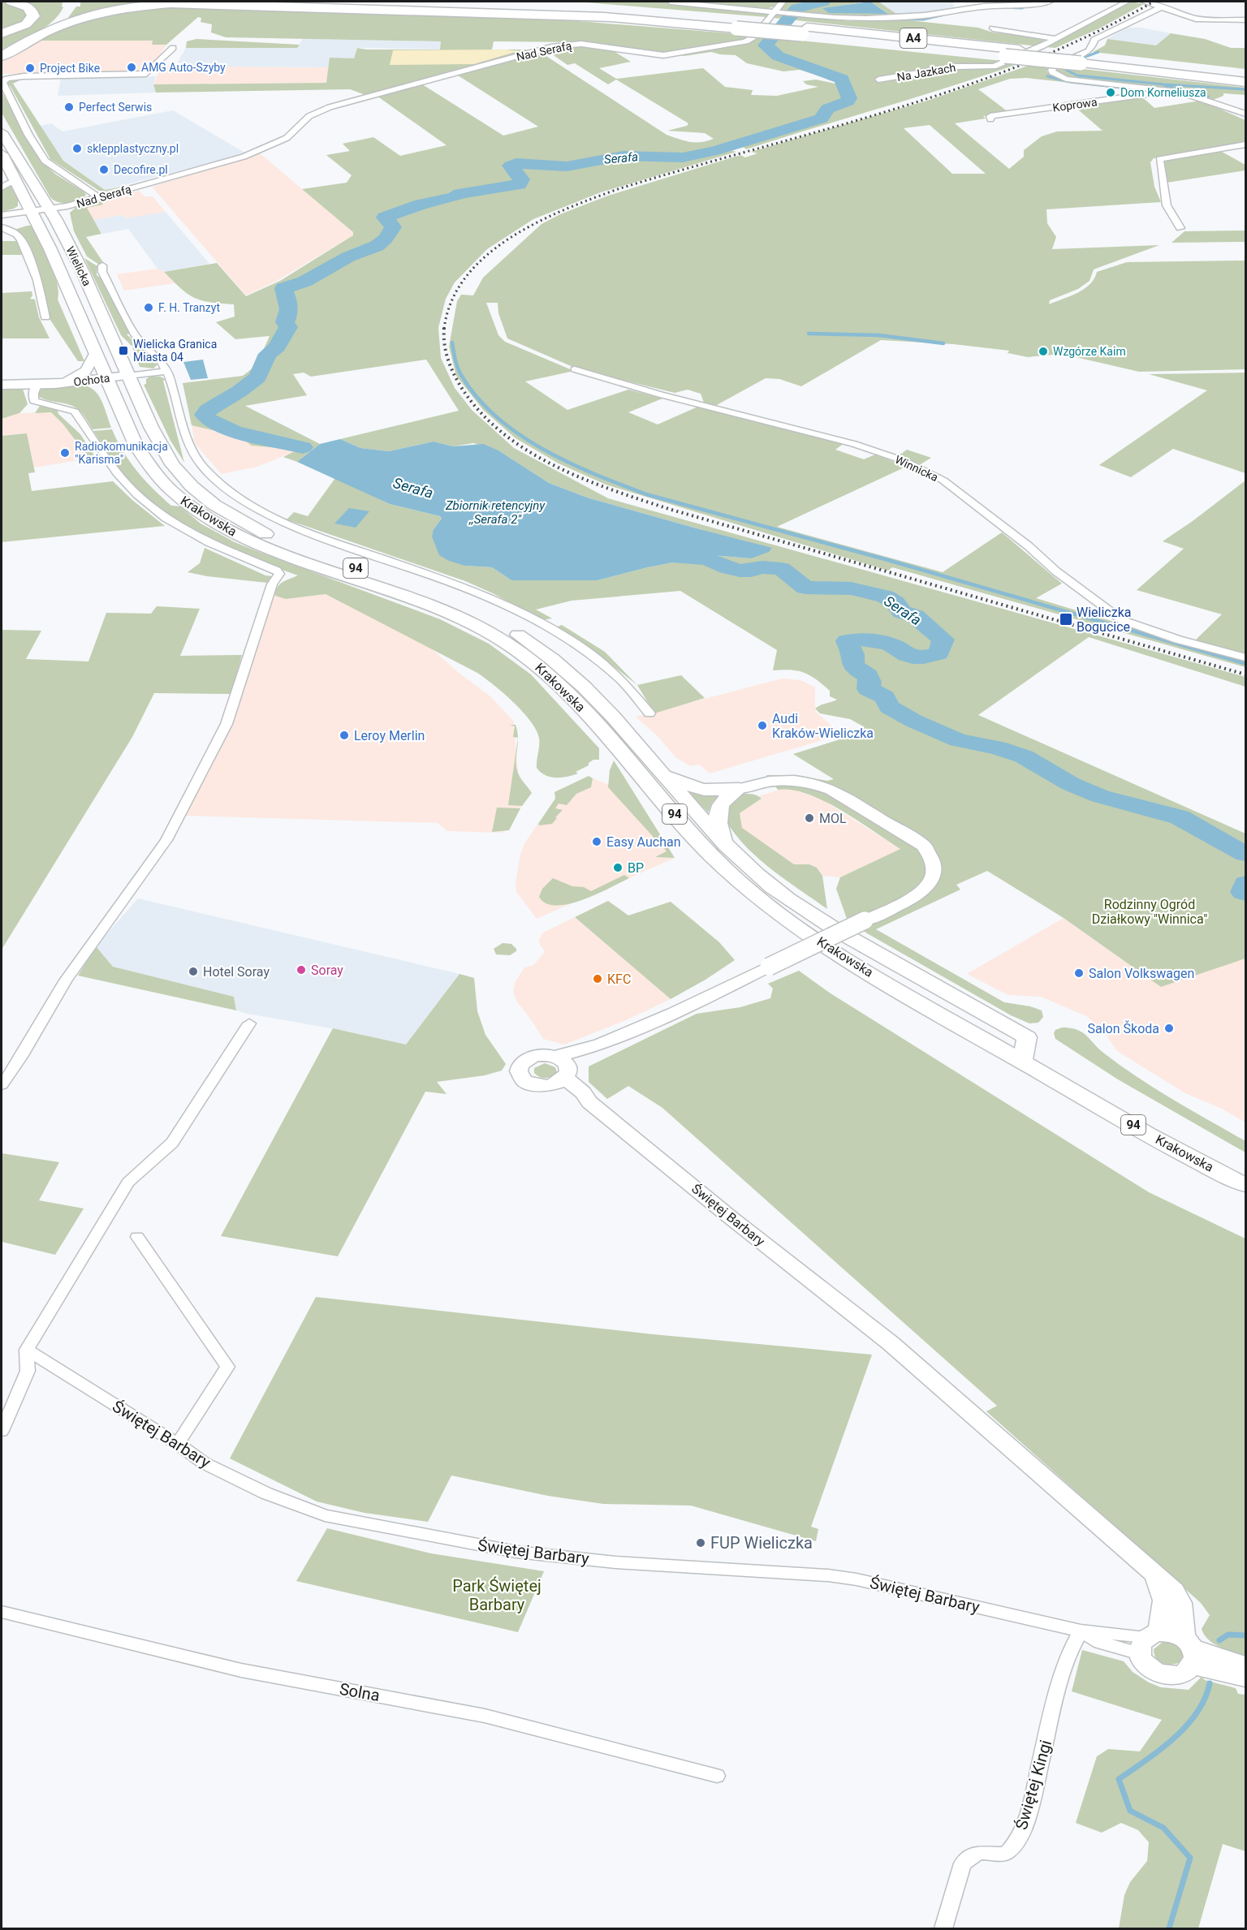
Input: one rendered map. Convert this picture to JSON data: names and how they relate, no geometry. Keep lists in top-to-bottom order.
{
  "streets": {
    "highway": ["A4"],
    "main road": ["Wielicka", "Krakowska", "94"],
    "street": [
      "Nad Serafą",
      "Na Jazkach",
      "Koprowa",
      "Ochota",
      "Winnicka",
      "Świętej Barbary",
      "Solna",
      "Świętej Kingi"
    ]
  },
  "crossings": [
    ["Nad Serafą", "Wielicka"],
    ["Wielicka", "Ochota"],
    ["Wielicka", "Krakowska"],
    ["Ochota", "Krakowska"],
    ["Świętej Barbary", "Świętej Kingi"]
  ],
  "water": ["Serafa", "Zbiornik retencyjny ,,Serafa 2\""],
  "parks": ["Rodzinny Ogród Działkowy \"Winnica\"", "Park Świętej Barbary"],
  "places": {
    "other": [
      "AMG Auto-Szyby",
      "Project Bike",
      "Dom Korneliusza",
      "Perfect Serwis",
      "sklepplastyczny.pl",
      "Decofire.pl",
      "F. H. Tranzyt",
      "Wzgórze Kaim",
      "Radiokomunikacja \"Karisma\"",
      "Audi Kraków-Wieliczka",
      "Leroy Merlin",
      "MOL",
      "Easy Auchan",
      "BP",
      "Soray",
      "Hotel Soray",
      "Salon Volkswagen",
      "KFC",
      "Salon Škoda",
      "FUP Wieliczka"
    ],
    "transit": ["Wielicka Granica Miasta 04", "Wieliczka Bogucice"]
  }
}
